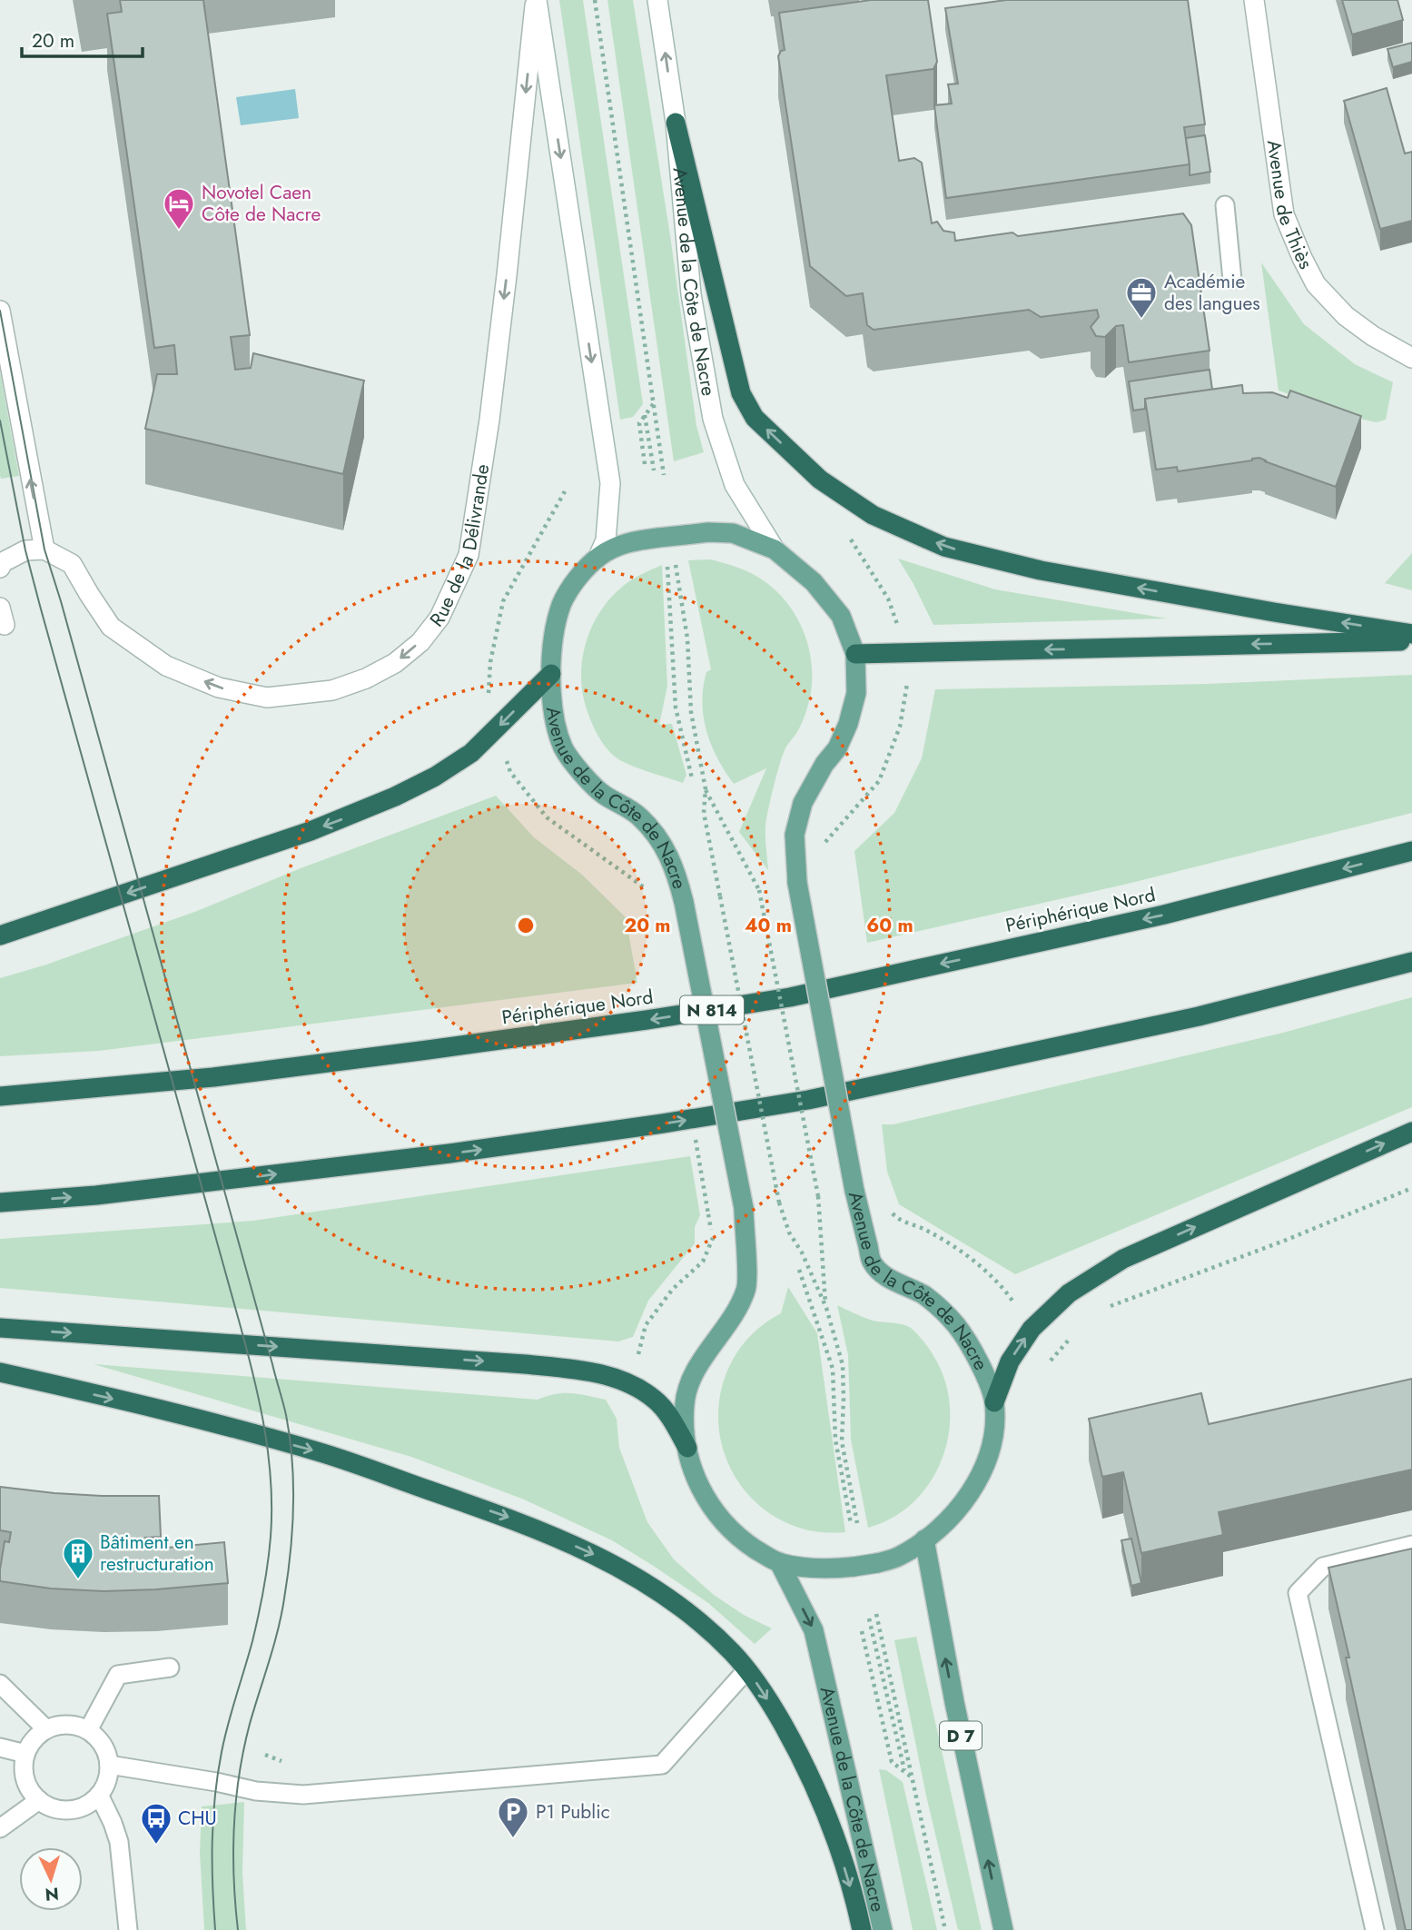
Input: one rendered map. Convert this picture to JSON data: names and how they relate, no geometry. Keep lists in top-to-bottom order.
{
  "streets": {
    "highway": ["Périphérique Nord", "N 814"],
    "main road": ["Avenue de la Côte de Nacre", "D 7"],
    "street": ["Avenue de Thiès", "Rue de la Délivrande"]
  },
  "crossings": [
    ["Avenue de la Côte de Nacre", "Rue de la Délivrande"],
    ["Avenue de la Côte de Nacre", "D 7"]
  ],
  "places": {
    "hotel": ["Novotel Caen Côte de Nacre"],
    "office": ["Académie des langues"],
    "building": ["Bâtiment en restructuration"],
    "parking": ["P1 Public"],
    "bus stop": ["CHU"]
  },
  "scale_bar": "20 m",
  "north": "bottom",
  "rings": ["20 m", "40 m", "60 m"]
}
